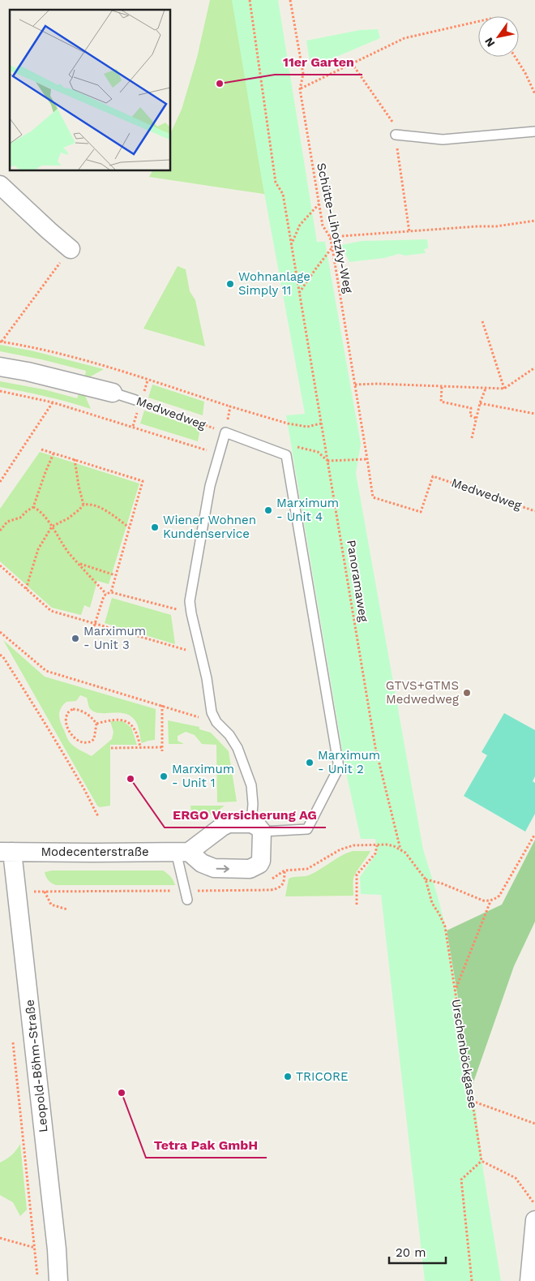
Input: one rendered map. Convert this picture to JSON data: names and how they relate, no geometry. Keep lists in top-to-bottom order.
{
  "streets": {
    "street": ["Medwedweg", "Modecenterstraße", "Leopold-Böhm-Straße"],
    "path": ["Schütte-Lihotzky-Weg", "Panoramaweg", "Urschenböckgasse"]
  },
  "crossings": [
    ["Schütte-Lihotzky-Weg", "Medwedweg"],
    ["Modecenterstraße", "Leopold-Böhm-Straße"]
  ],
  "places": [
    "11er Garten",
    "Wohnanlage Simply 11",
    "Marximum - Unit 4",
    "Wiener Wohnen Kundenservice",
    "Marximum - Unit 3",
    "GTVS+GTMS Medwedweg",
    "Marximum - Unit 2",
    "Marximum - Unit 1",
    "ERGO Versicherung AG",
    "TRICORE",
    "Tetra Pak GmbH"
  ],
  "scale_bar": "20 m",
  "north": "bottom left"
}
